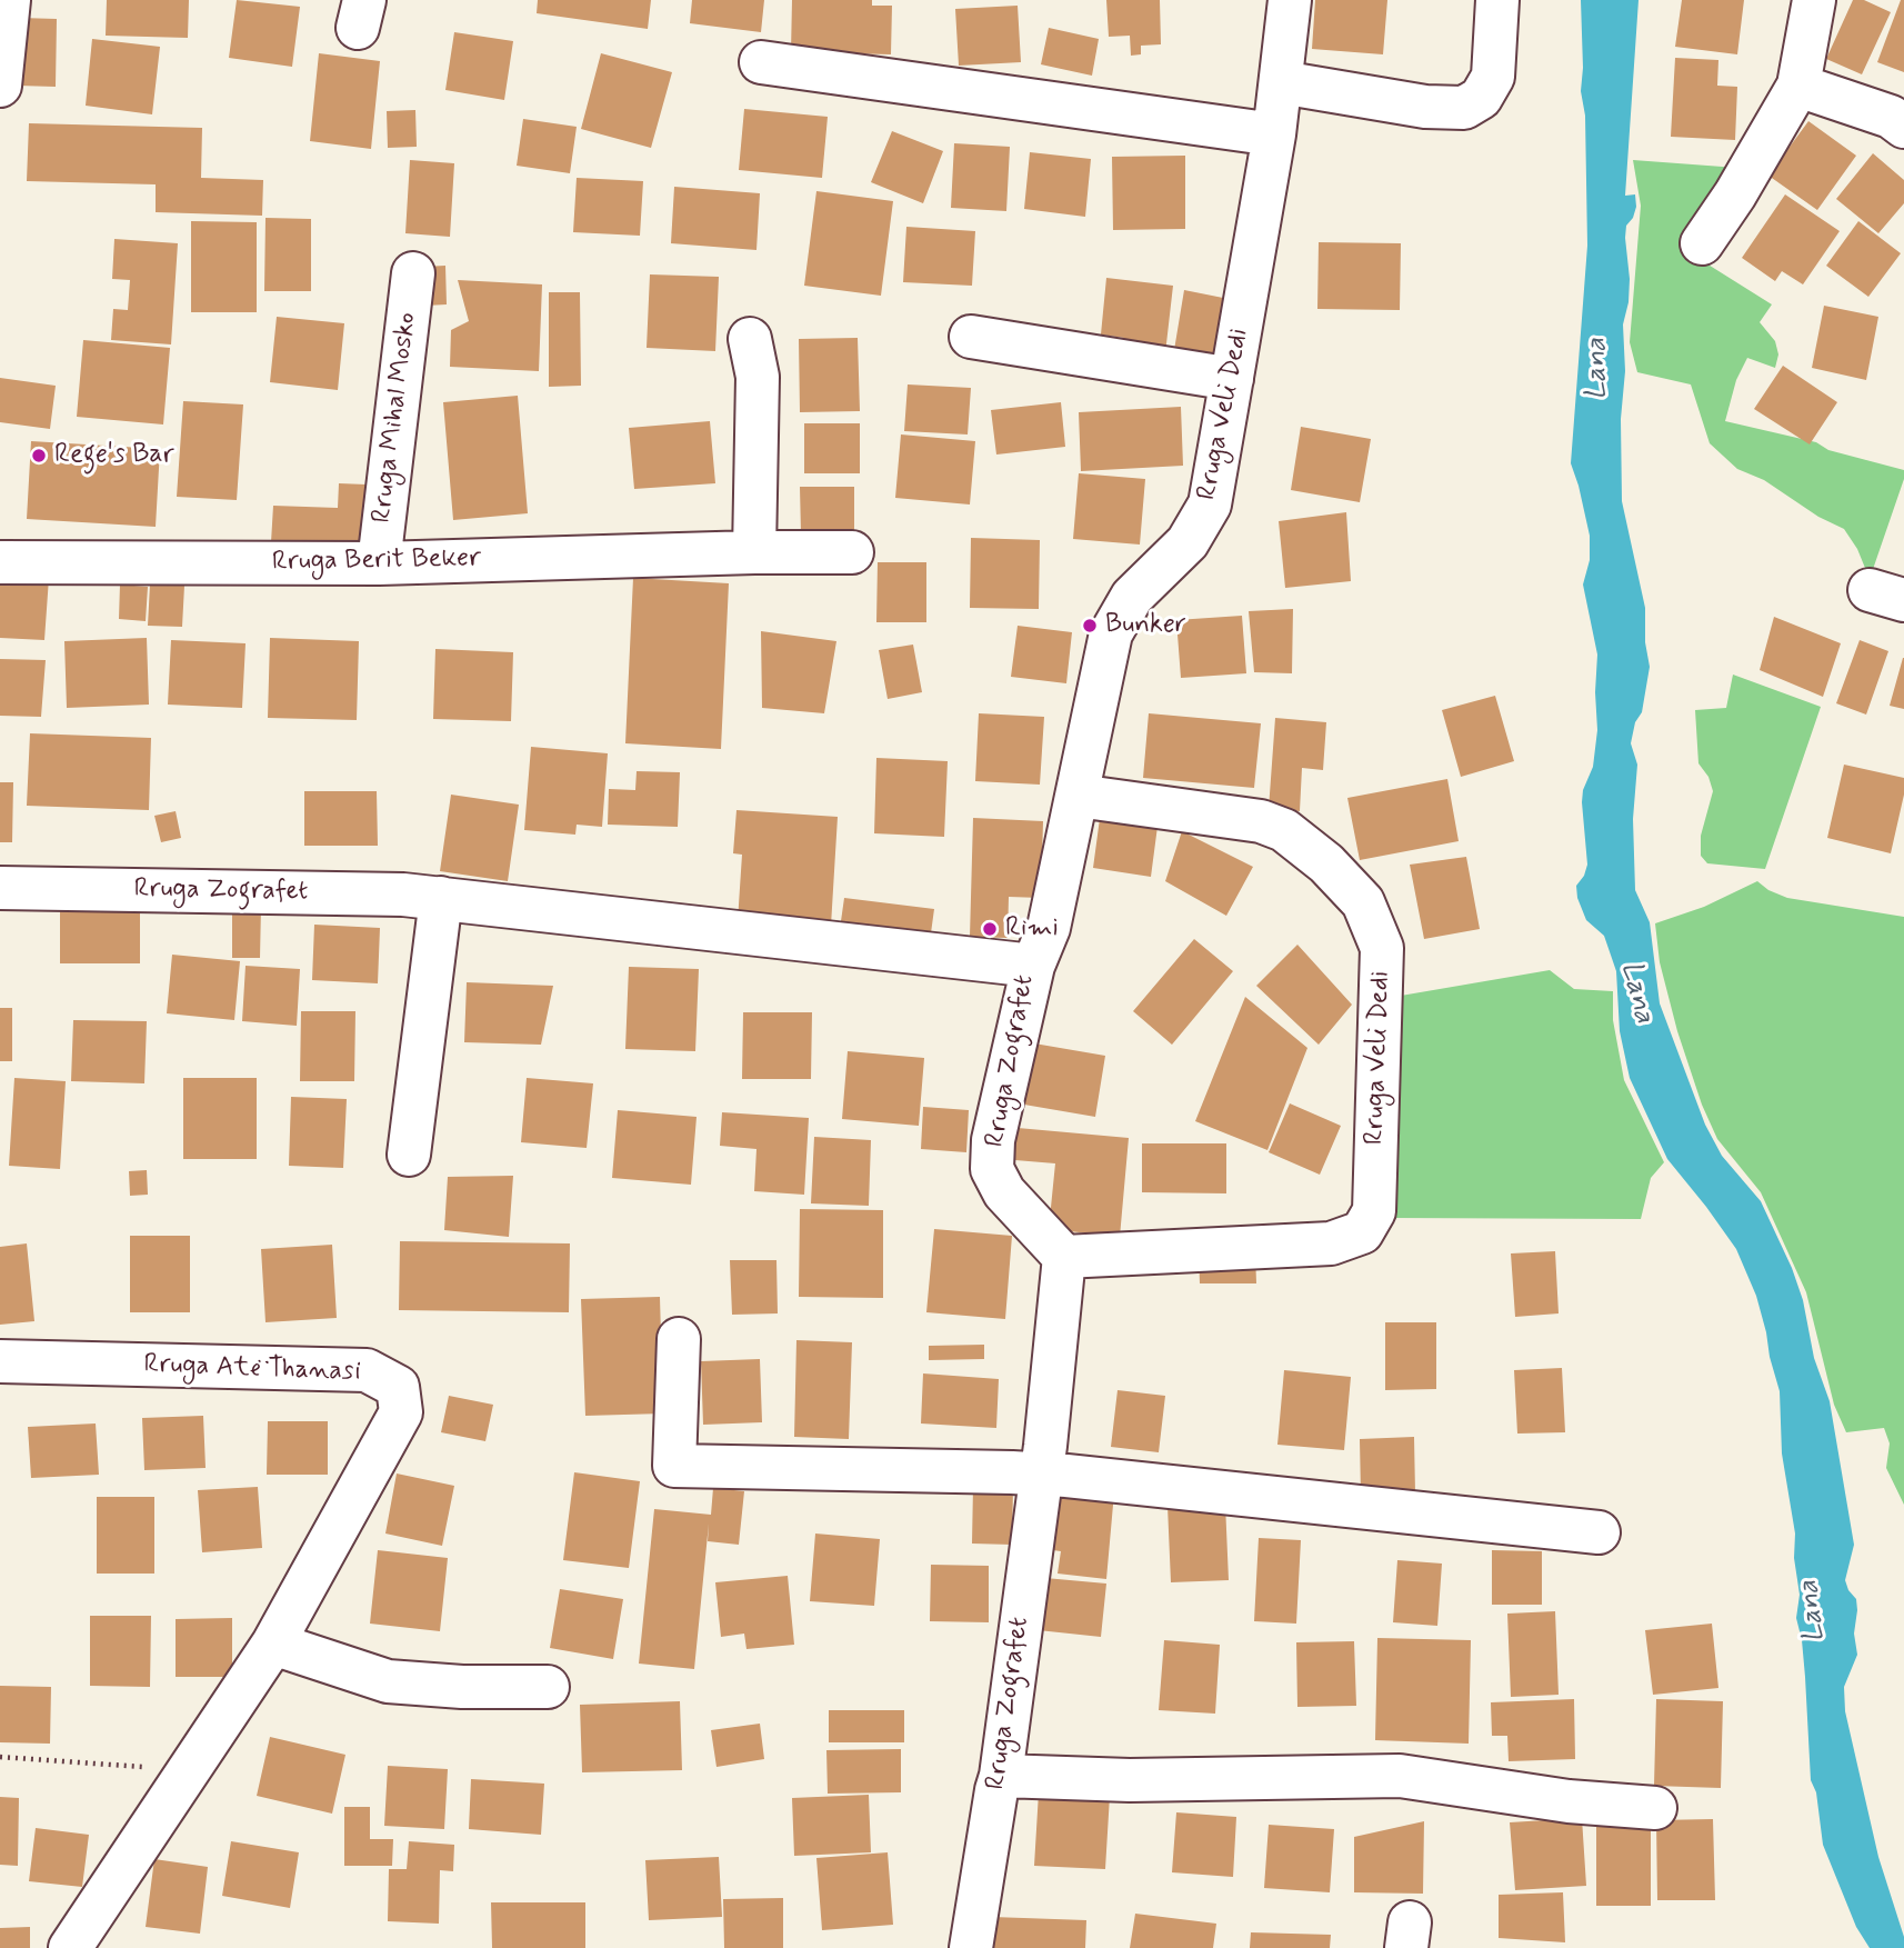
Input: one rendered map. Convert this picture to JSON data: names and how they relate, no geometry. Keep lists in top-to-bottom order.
{
  "streets": {
    "street": [
      "Rruga Veli Dedi",
      "Rruga Mihal Mosko",
      "Rruga Berit Beker",
      "Rruga Zografet",
      "Rruga Atë Thanasi"
    ]
  },
  "crossings": [
    ["Rruga Veli Dedi", "Rruga Zografet"],
    ["Rruga Mihal Mosko", "Rruga Berit Beker"]
  ],
  "water": ["Lana"],
  "places": ["Rege's Bar", "Bunker", "Rimi"]
}
